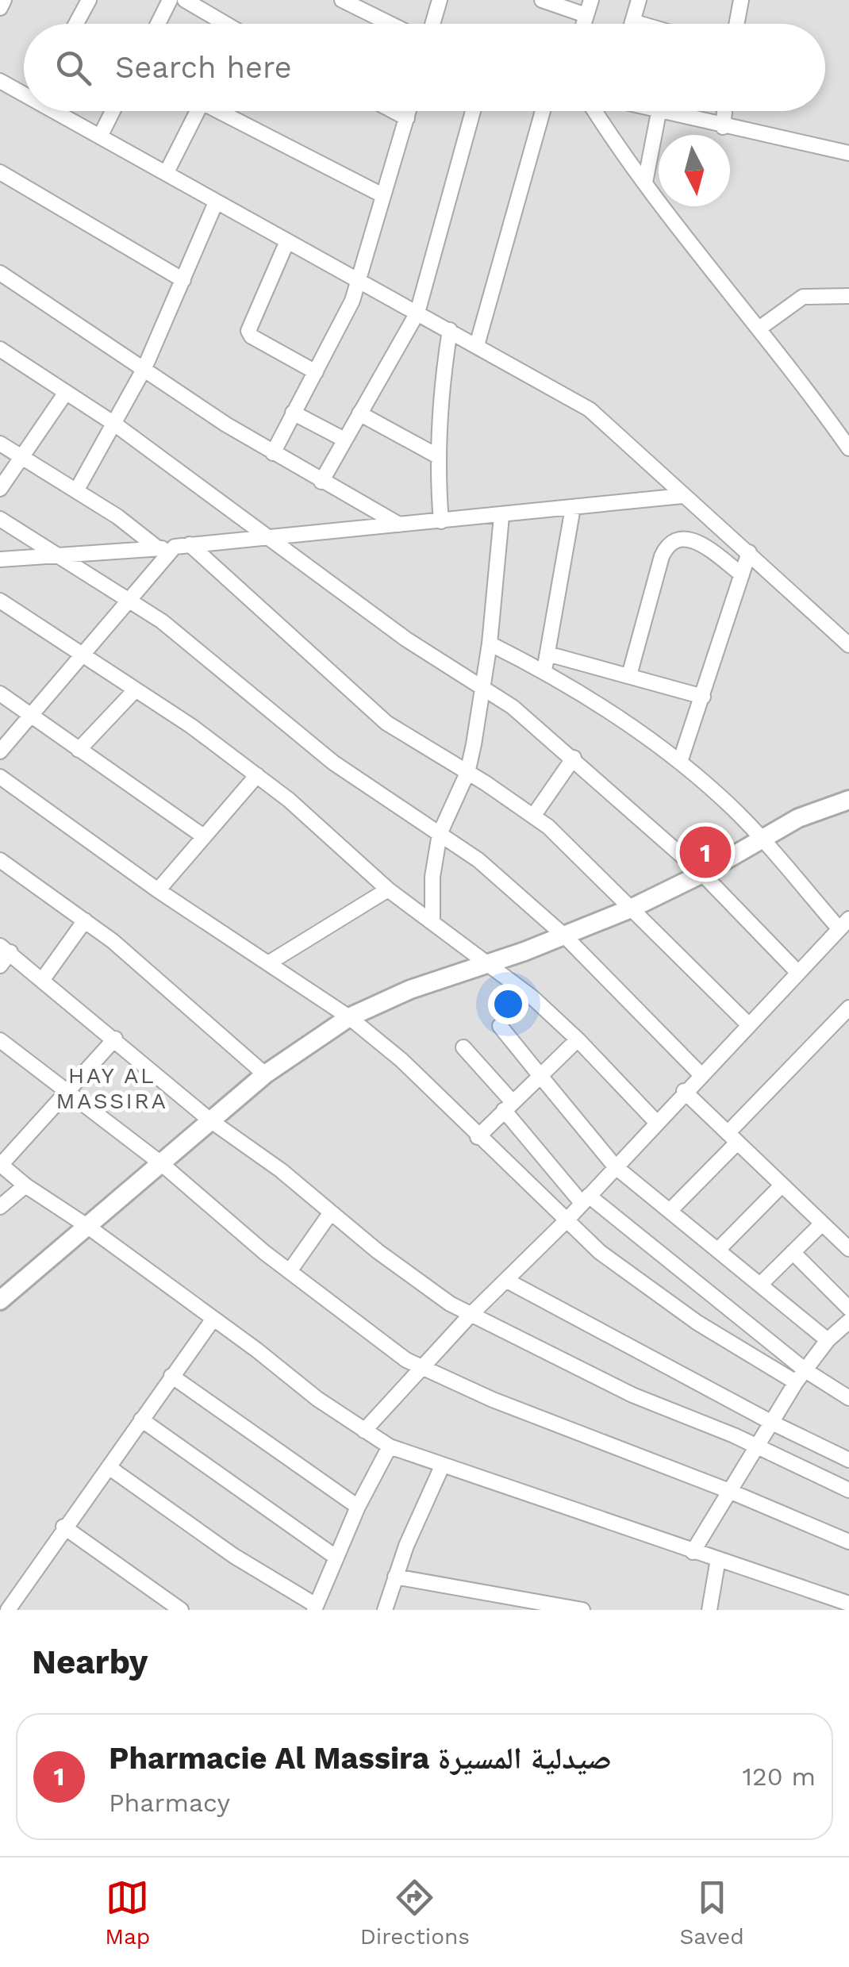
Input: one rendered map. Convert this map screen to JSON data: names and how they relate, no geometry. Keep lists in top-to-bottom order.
{
  "districts": ["HAY AL MASSIRA"],
  "north": "bottom",
  "page": {
    "search": "Search here",
    "pins": "1",
    "heading": "Nearby",
    "list": [
      {
        "mark": "1",
        "name": "Pharmacie Al Massira صيدلية المسيرة",
        "note": "Pharmacy",
        "value": "120 m"
      }
    ],
    "nav": ["Map", "Directions", "Saved"]
  }
}
